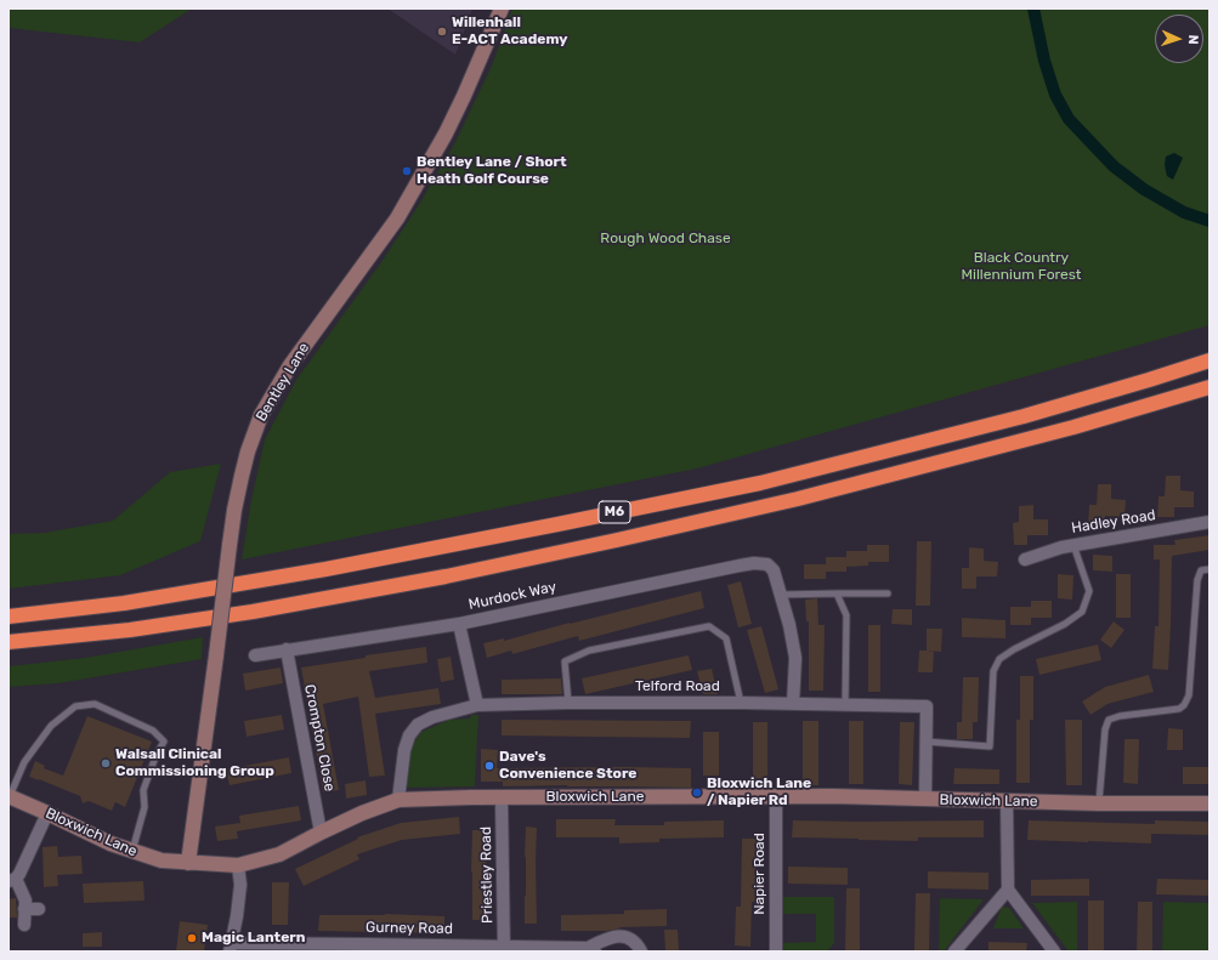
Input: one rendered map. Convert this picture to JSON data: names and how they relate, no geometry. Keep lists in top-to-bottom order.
{
  "streets": {
    "highway": ["M6"],
    "street": [
      "Bentley Lane",
      "Hadley Road",
      "Murdock Way",
      "Telford Road",
      "Crompton Close",
      "Bloxwich Lane",
      "Napier Road",
      "Priestley Road",
      "Gurney Road"
    ]
  },
  "crossings": [
    ["Bentley Lane", "Bloxwich Lane"],
    ["Murdock Way", "Crompton Close"],
    ["Telford Road", "Bloxwich Lane"],
    ["Crompton Close", "Bloxwich Lane"],
    ["Bloxwich Lane", "Napier Road"],
    ["Bloxwich Lane", "Priestley Road"],
    ["Priestley Road", "Gurney Road"]
  ],
  "parks": ["Rough Wood Chase", "Black Country Millennium Forest"],
  "places": [
    "Willenhall E-ACT Academy",
    "Bentley Lane / Short Heath Golf Course",
    "Walsall Clinical Commissioning Group",
    "Dave's Convenience Store",
    "Bloxwich Lane / Napier Rd",
    "Magic Lantern"
  ],
  "north": "right"
}
